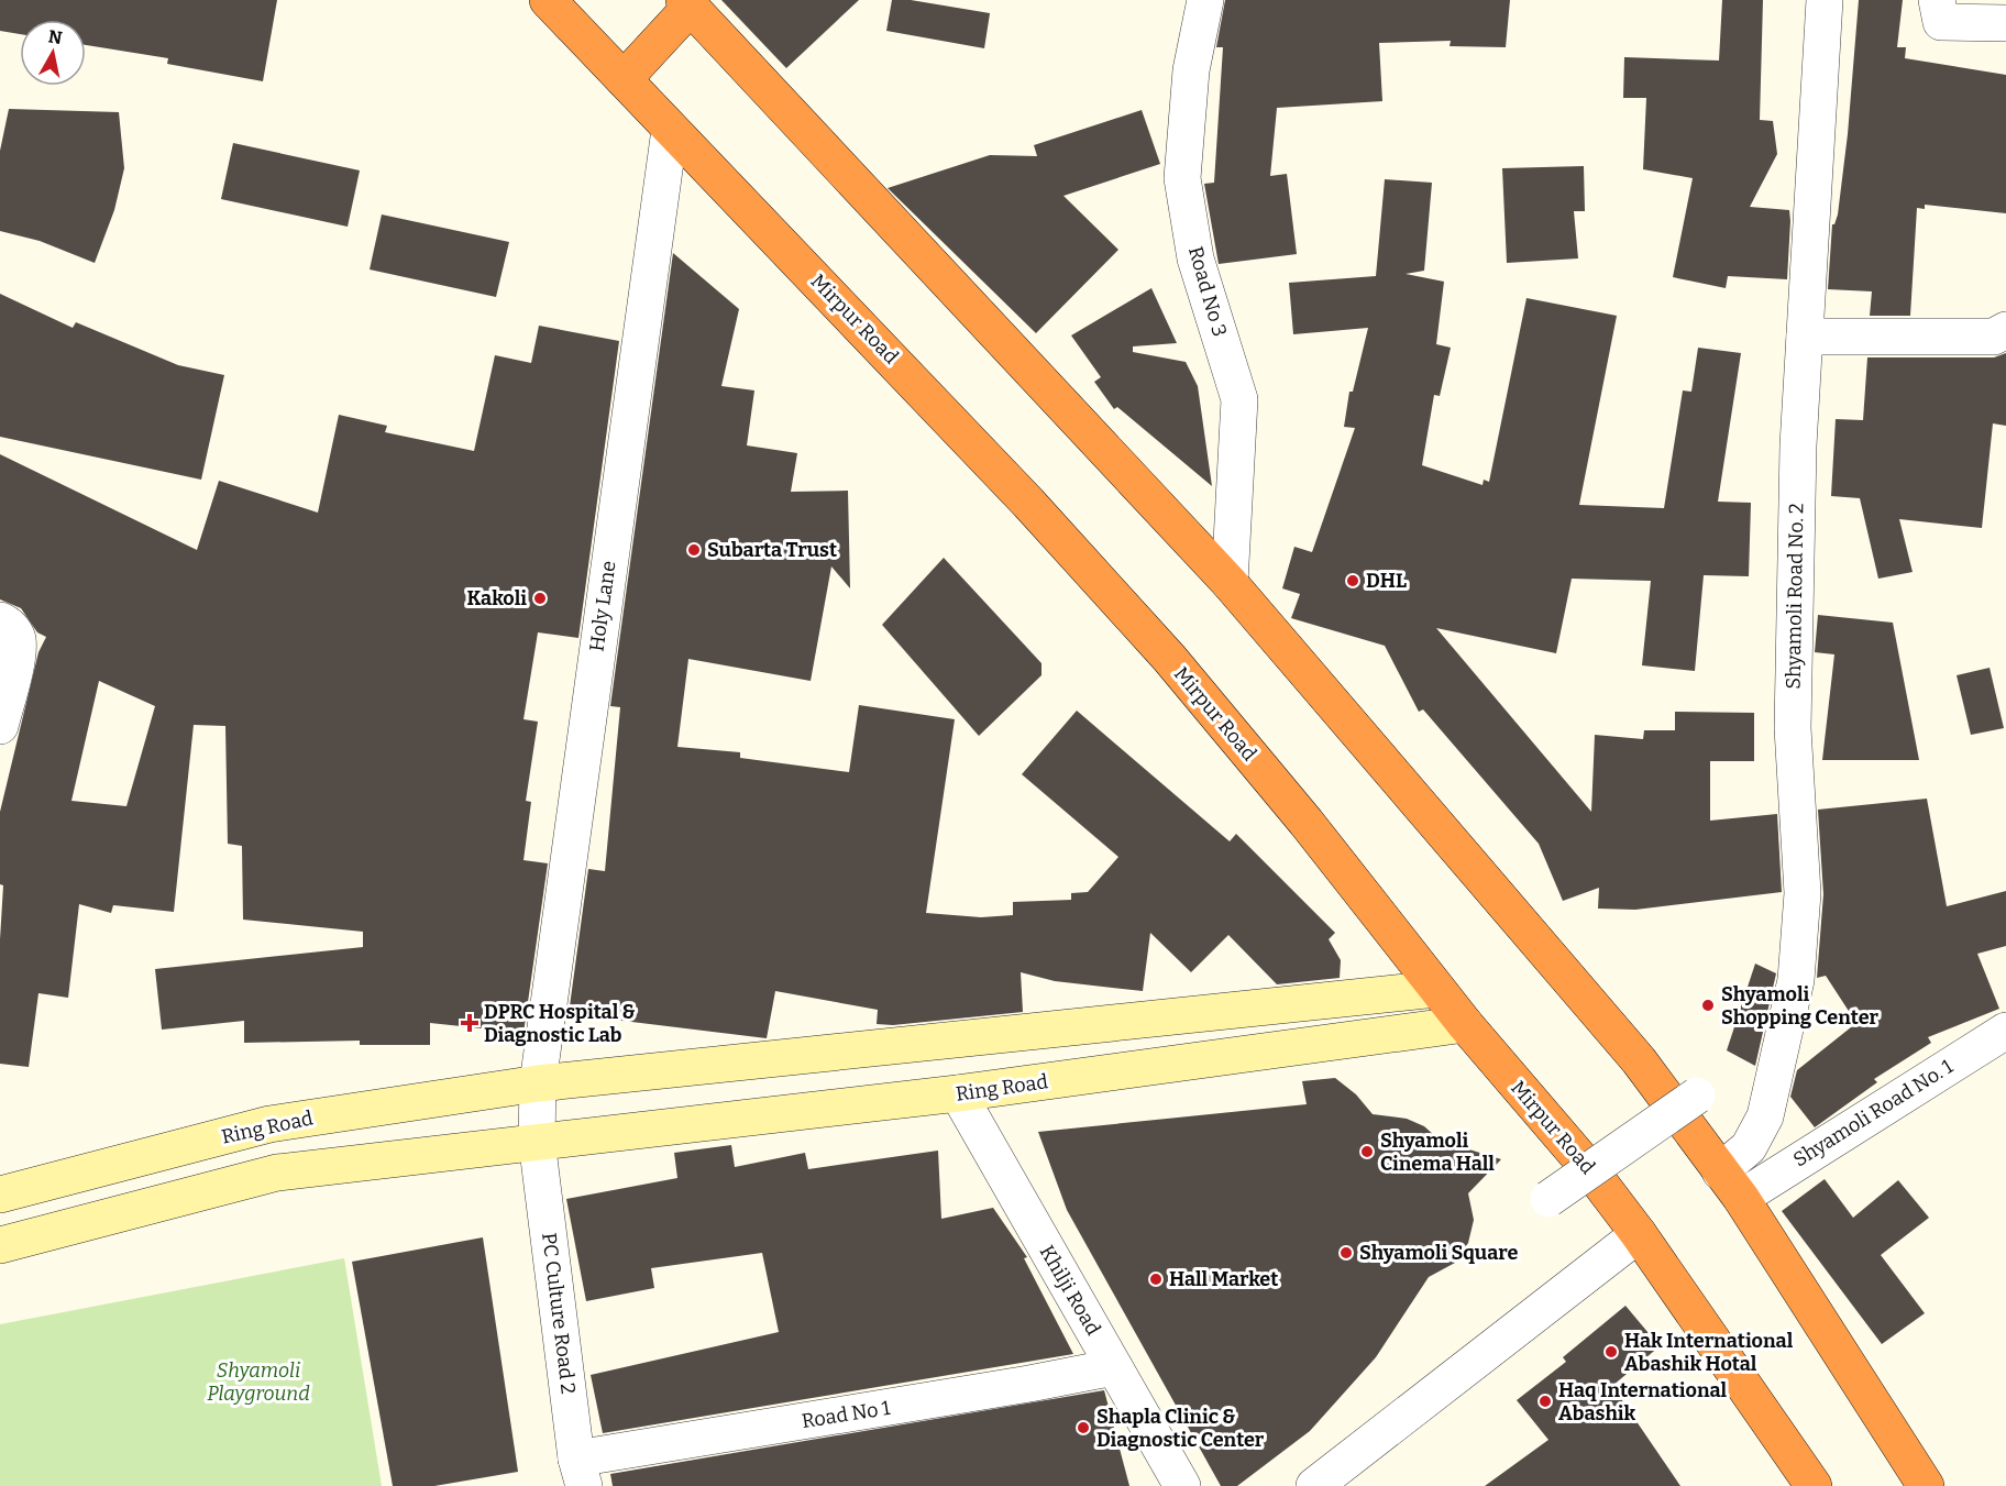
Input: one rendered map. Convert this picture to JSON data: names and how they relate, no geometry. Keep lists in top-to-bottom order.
{
  "streets": {
    "highway": ["Mirpur Road"],
    "main road": ["Ring Road"],
    "street": [
      "Road No 3",
      "Shyamoli Road No. 2",
      "Holy Lane",
      "Shyamoli Road No. 1",
      "Khilji Road",
      "PC Culture Road 2",
      "Road No 1"
    ]
  },
  "crossings": [
    ["Mirpur Road", "Holy Lane"],
    ["Mirpur Road", "Ring Road"],
    ["Shyamoli Road No. 2", "Shyamoli Road No. 1"],
    ["Holy Lane", "Ring Road"],
    ["Ring Road", "Khilji Road"],
    ["Ring Road", "PC Culture Road 2"],
    ["Khilji Road", "Road No 1"],
    ["PC Culture Road 2", "Road No 1"]
  ],
  "parks": ["Shyamoli Playground"],
  "places": {
    "other": [
      "Subarta Trust",
      "DHL",
      "Kakoli",
      "Shyamoli Shopping Center",
      "Shyamoli Cinema Hall",
      "Shyamoli Square",
      "Hall Market",
      "Hak International Abashik Hotal",
      "Haq International Abashik",
      "Shapla Clinic & Diagnostic Center"
    ],
    "health": ["DPRC Hospital & Diagnostic Lab"]
  },
  "north": "top"
}
